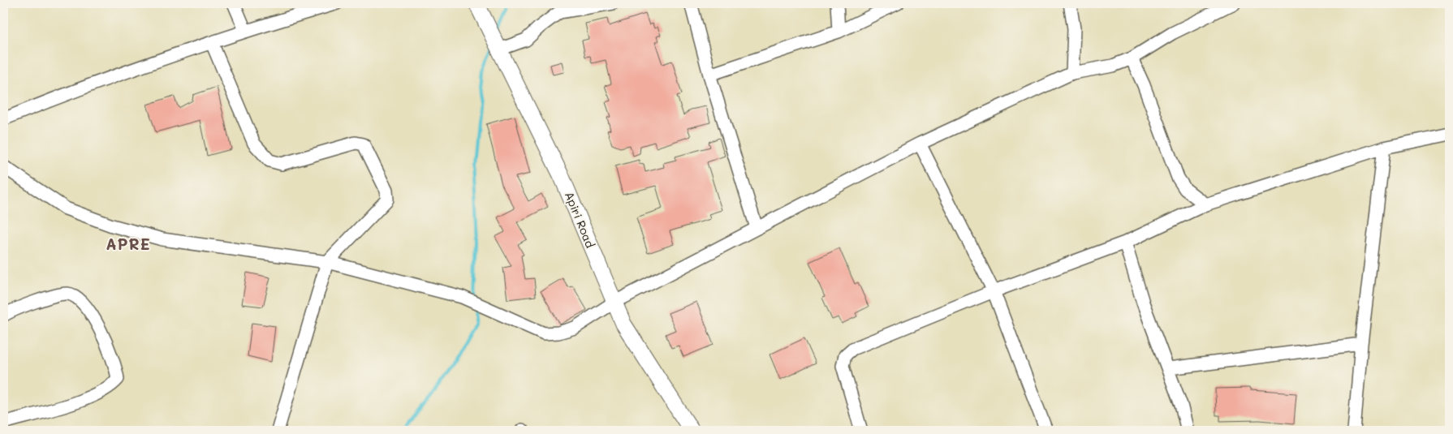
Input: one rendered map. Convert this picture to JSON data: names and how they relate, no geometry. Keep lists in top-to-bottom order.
{
  "streets": {
    "street": ["Apiri Road"]
  },
  "districts": ["APRE"]
}
